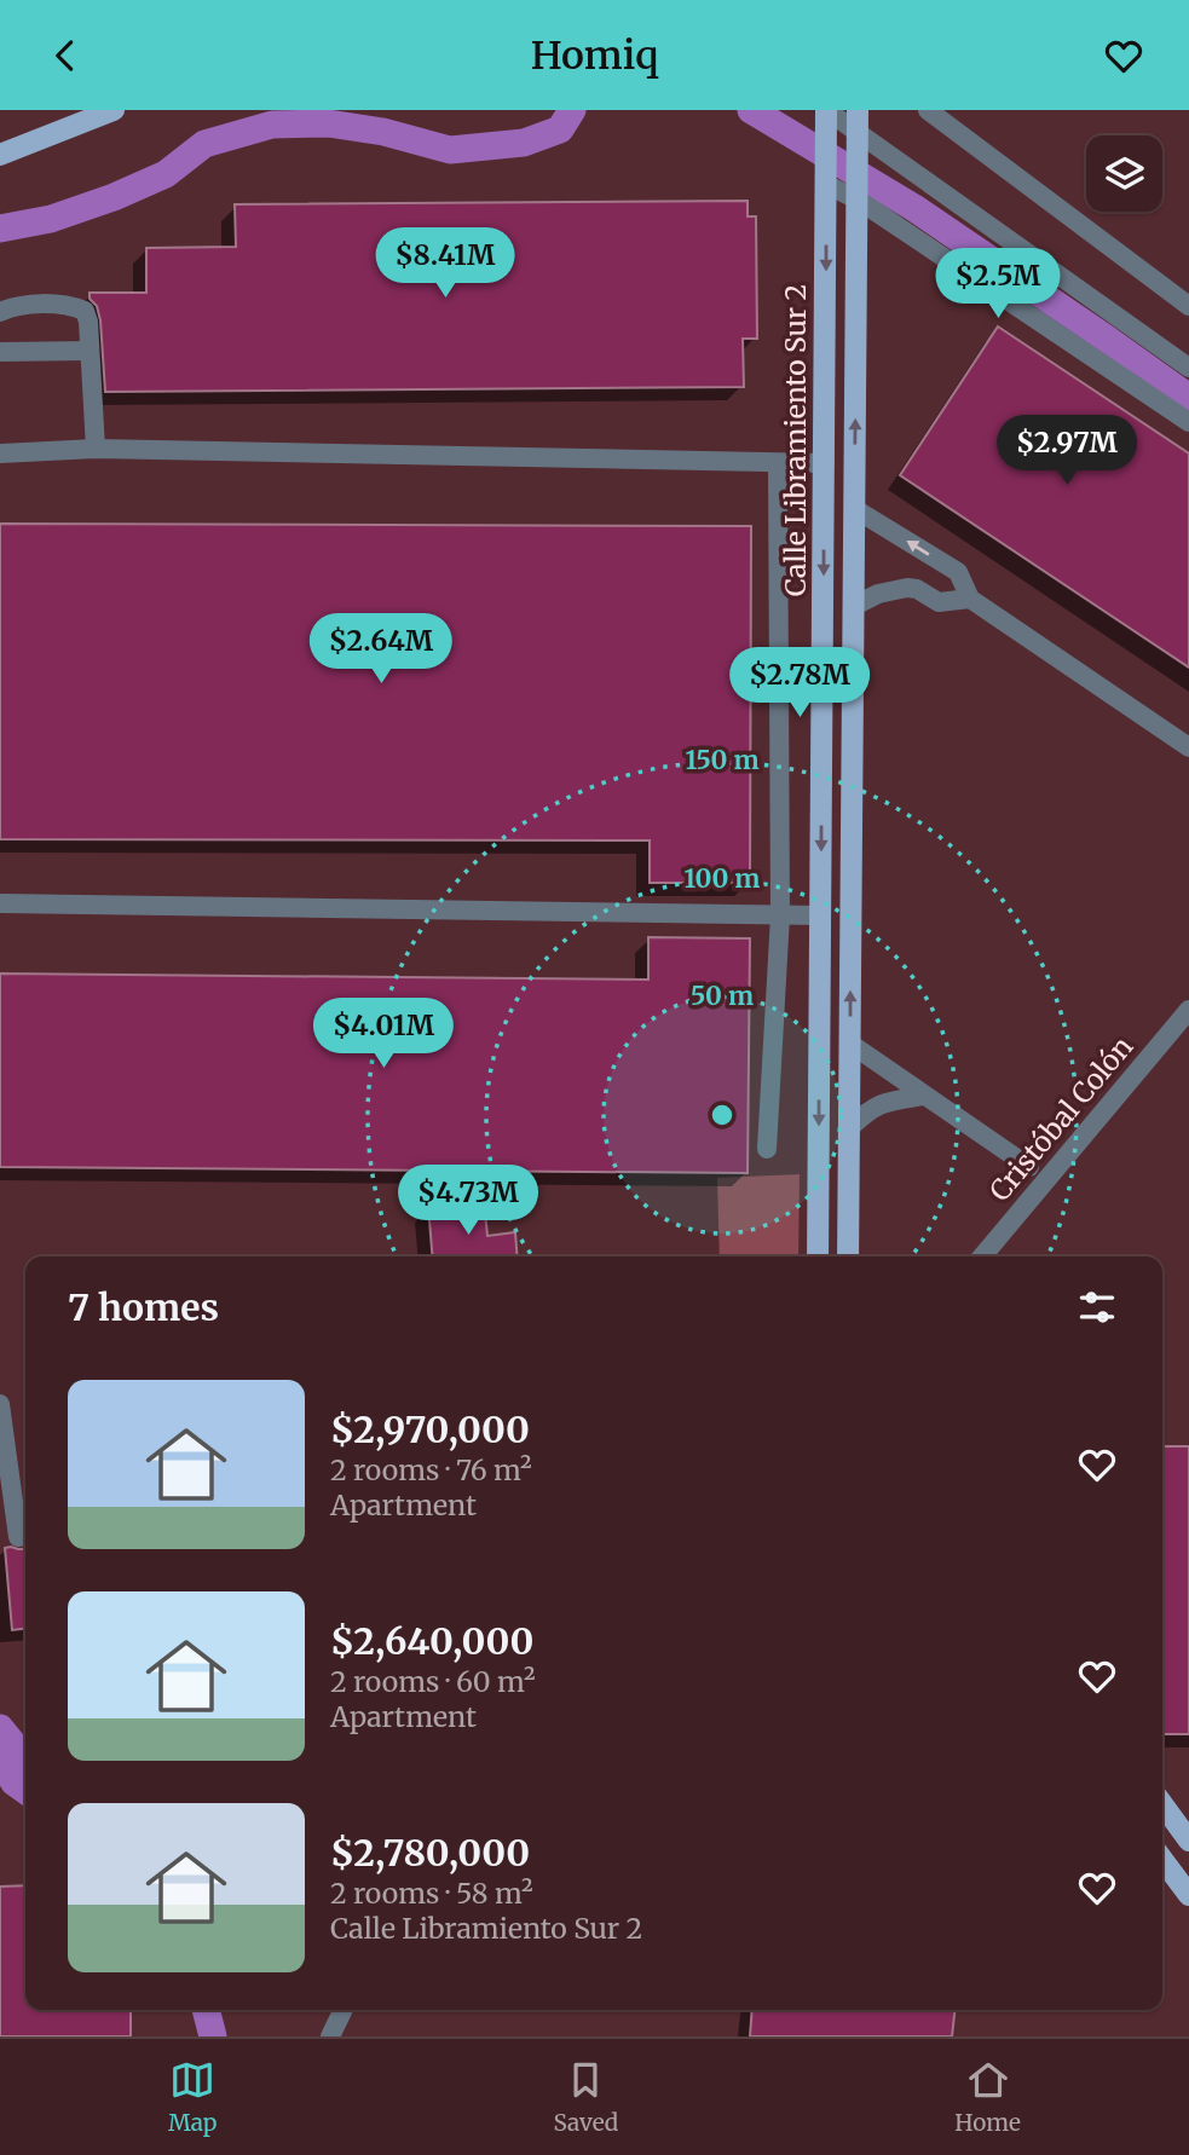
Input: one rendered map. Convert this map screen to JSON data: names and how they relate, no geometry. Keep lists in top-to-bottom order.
{
  "streets": {
    "main road": ["Calle Libramiento Sur 2"],
    "street": ["Cristóbal Colón"]
  },
  "page": {
    "header": "Homiq",
    "price": [
      "$8.41M",
      "$2.5M",
      "$2.97M",
      "$2.64M",
      "$2.78M",
      "$4.01M",
      "$4.73M"
    ],
    "heading": "7 homes",
    "list": [
      {
        "name": "$2,970,000",
        "note": "2 rooms · 76 m² · Apartment"
      },
      {
        "name": "$2,640,000",
        "note": "2 rooms · 60 m² · Apartment"
      },
      {
        "name": "$2,780,000",
        "note": "2 rooms · 58 m² · Calle Libramiento Sur 2"
      }
    ],
    "tabs": ["Map", "Saved", "Home"]
  },
  "rings": ["150 m", "100 m", "50 m"]
}
